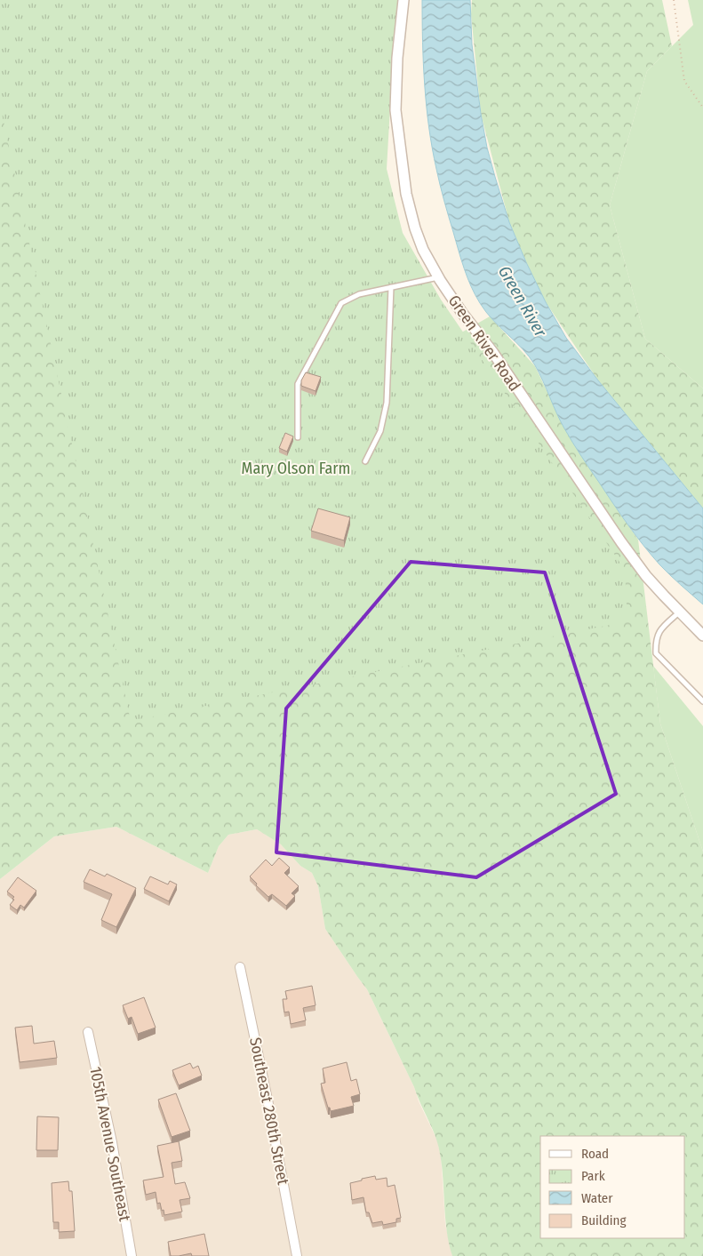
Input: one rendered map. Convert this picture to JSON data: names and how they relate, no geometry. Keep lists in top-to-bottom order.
{
  "streets": {
    "street": ["Green River Road", "Southeast 280th Street", "105th Avenue Southeast"]
  },
  "water": ["Green River"],
  "parks": ["Mary Olson Farm"],
  "legend": [
    "Road",
    "Park",
    "Water",
    "Building"
  ]
}
